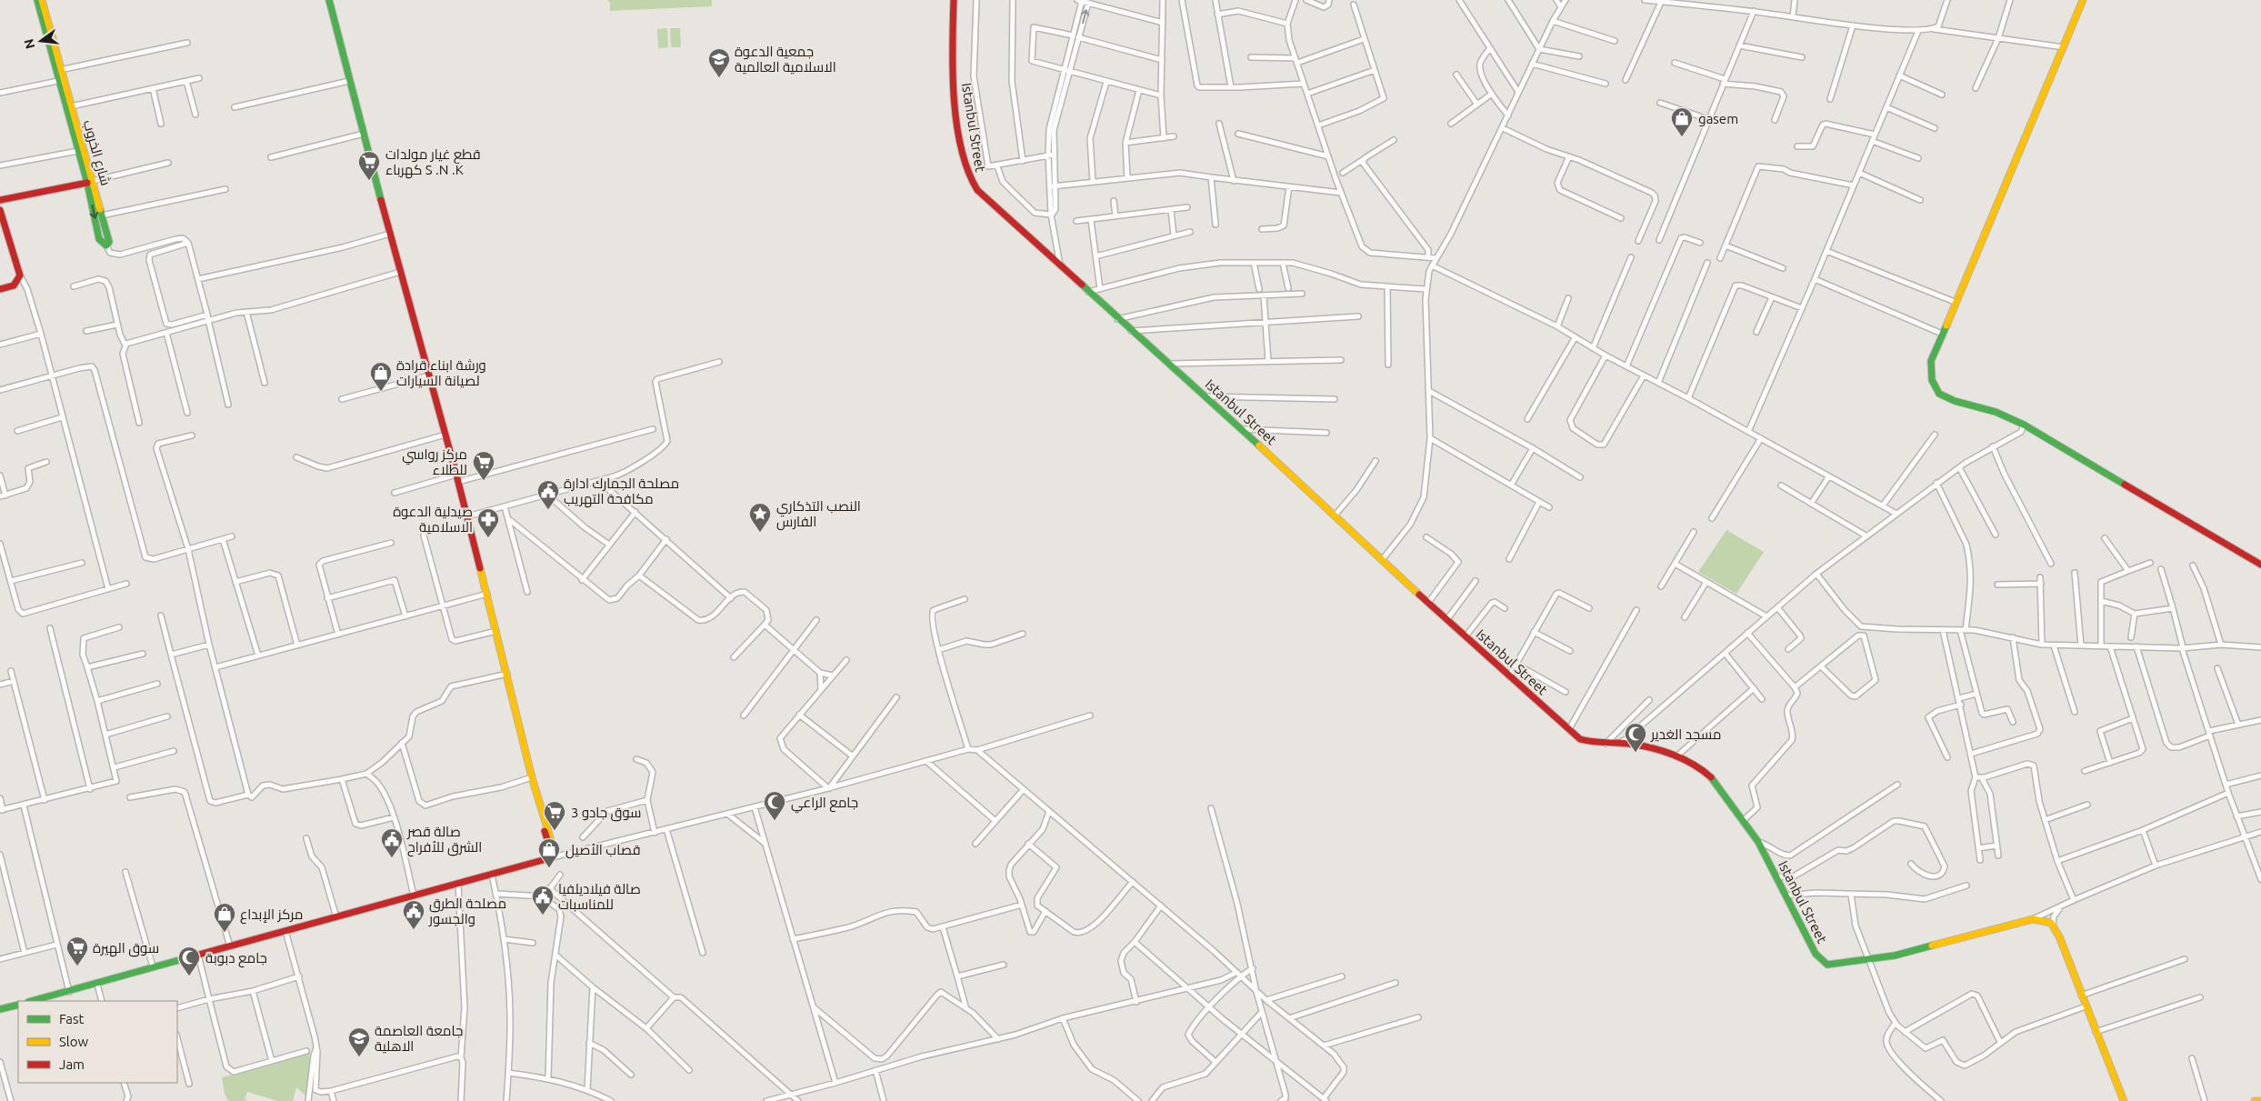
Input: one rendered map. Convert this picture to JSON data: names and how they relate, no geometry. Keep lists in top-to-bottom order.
{
  "streets": {
    "street": ["Istanbul Street", "شارع الخروب"]
  },
  "places": {
    "school or university": ["جمعية الدعوة الاسلامية العالمية", "جامعة العاصمة الاهلية"],
    "shop": [
      "gasem",
      "ورشة ابناء قرادة لصيانة السيارات",
      "قصاب الأصيل",
      "مركز الإبداع"
    ],
    "supermarket": [
      "قطع غيار مولدات كهرباء S .N .K",
      "مركز رواسي للطلاء",
      "سوق جادو 3",
      "سوق الهيرة"
    ],
    "public building": [
      "مصلحة الجمارك ادارة مكافحة التهريب",
      "صالة قصر الشرق للأفراح",
      "صالة فيلاديلفيا للمناسبات",
      "مصلحة الطرق والجسور"
    ],
    "place": ["النصب التذكاري الفارس"],
    "pharmacy": ["صيدلية الدعوة الاسلامية"],
    "mosque": ["مسجد الغدير", "جامع الراعي", "جامع دبوبة"]
  },
  "legend": ["Fast", "Slow", "Jam"],
  "north": "left"
}
